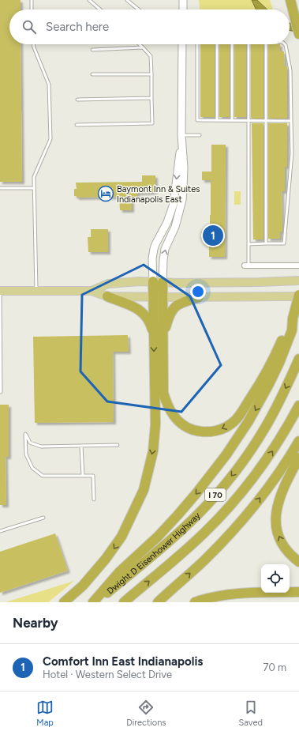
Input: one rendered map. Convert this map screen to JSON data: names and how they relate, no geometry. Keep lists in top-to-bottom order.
{
  "streets": {
    "highway": ["I 70", "Dwight D Eisenhower Highway"]
  },
  "places": {
    "hotel": ["Baymont Inn & Suites Indianapolis East"]
  },
  "page": {
    "search": "Search here",
    "pins": "1",
    "heading": "Nearby",
    "list": [
      {
        "mark": "1",
        "name": "Comfort Inn East Indianapolis",
        "note": "Hotel · Western Select Drive",
        "value": "70 m"
      }
    ],
    "nav": ["Map", "Directions", "Saved"]
  }
}
